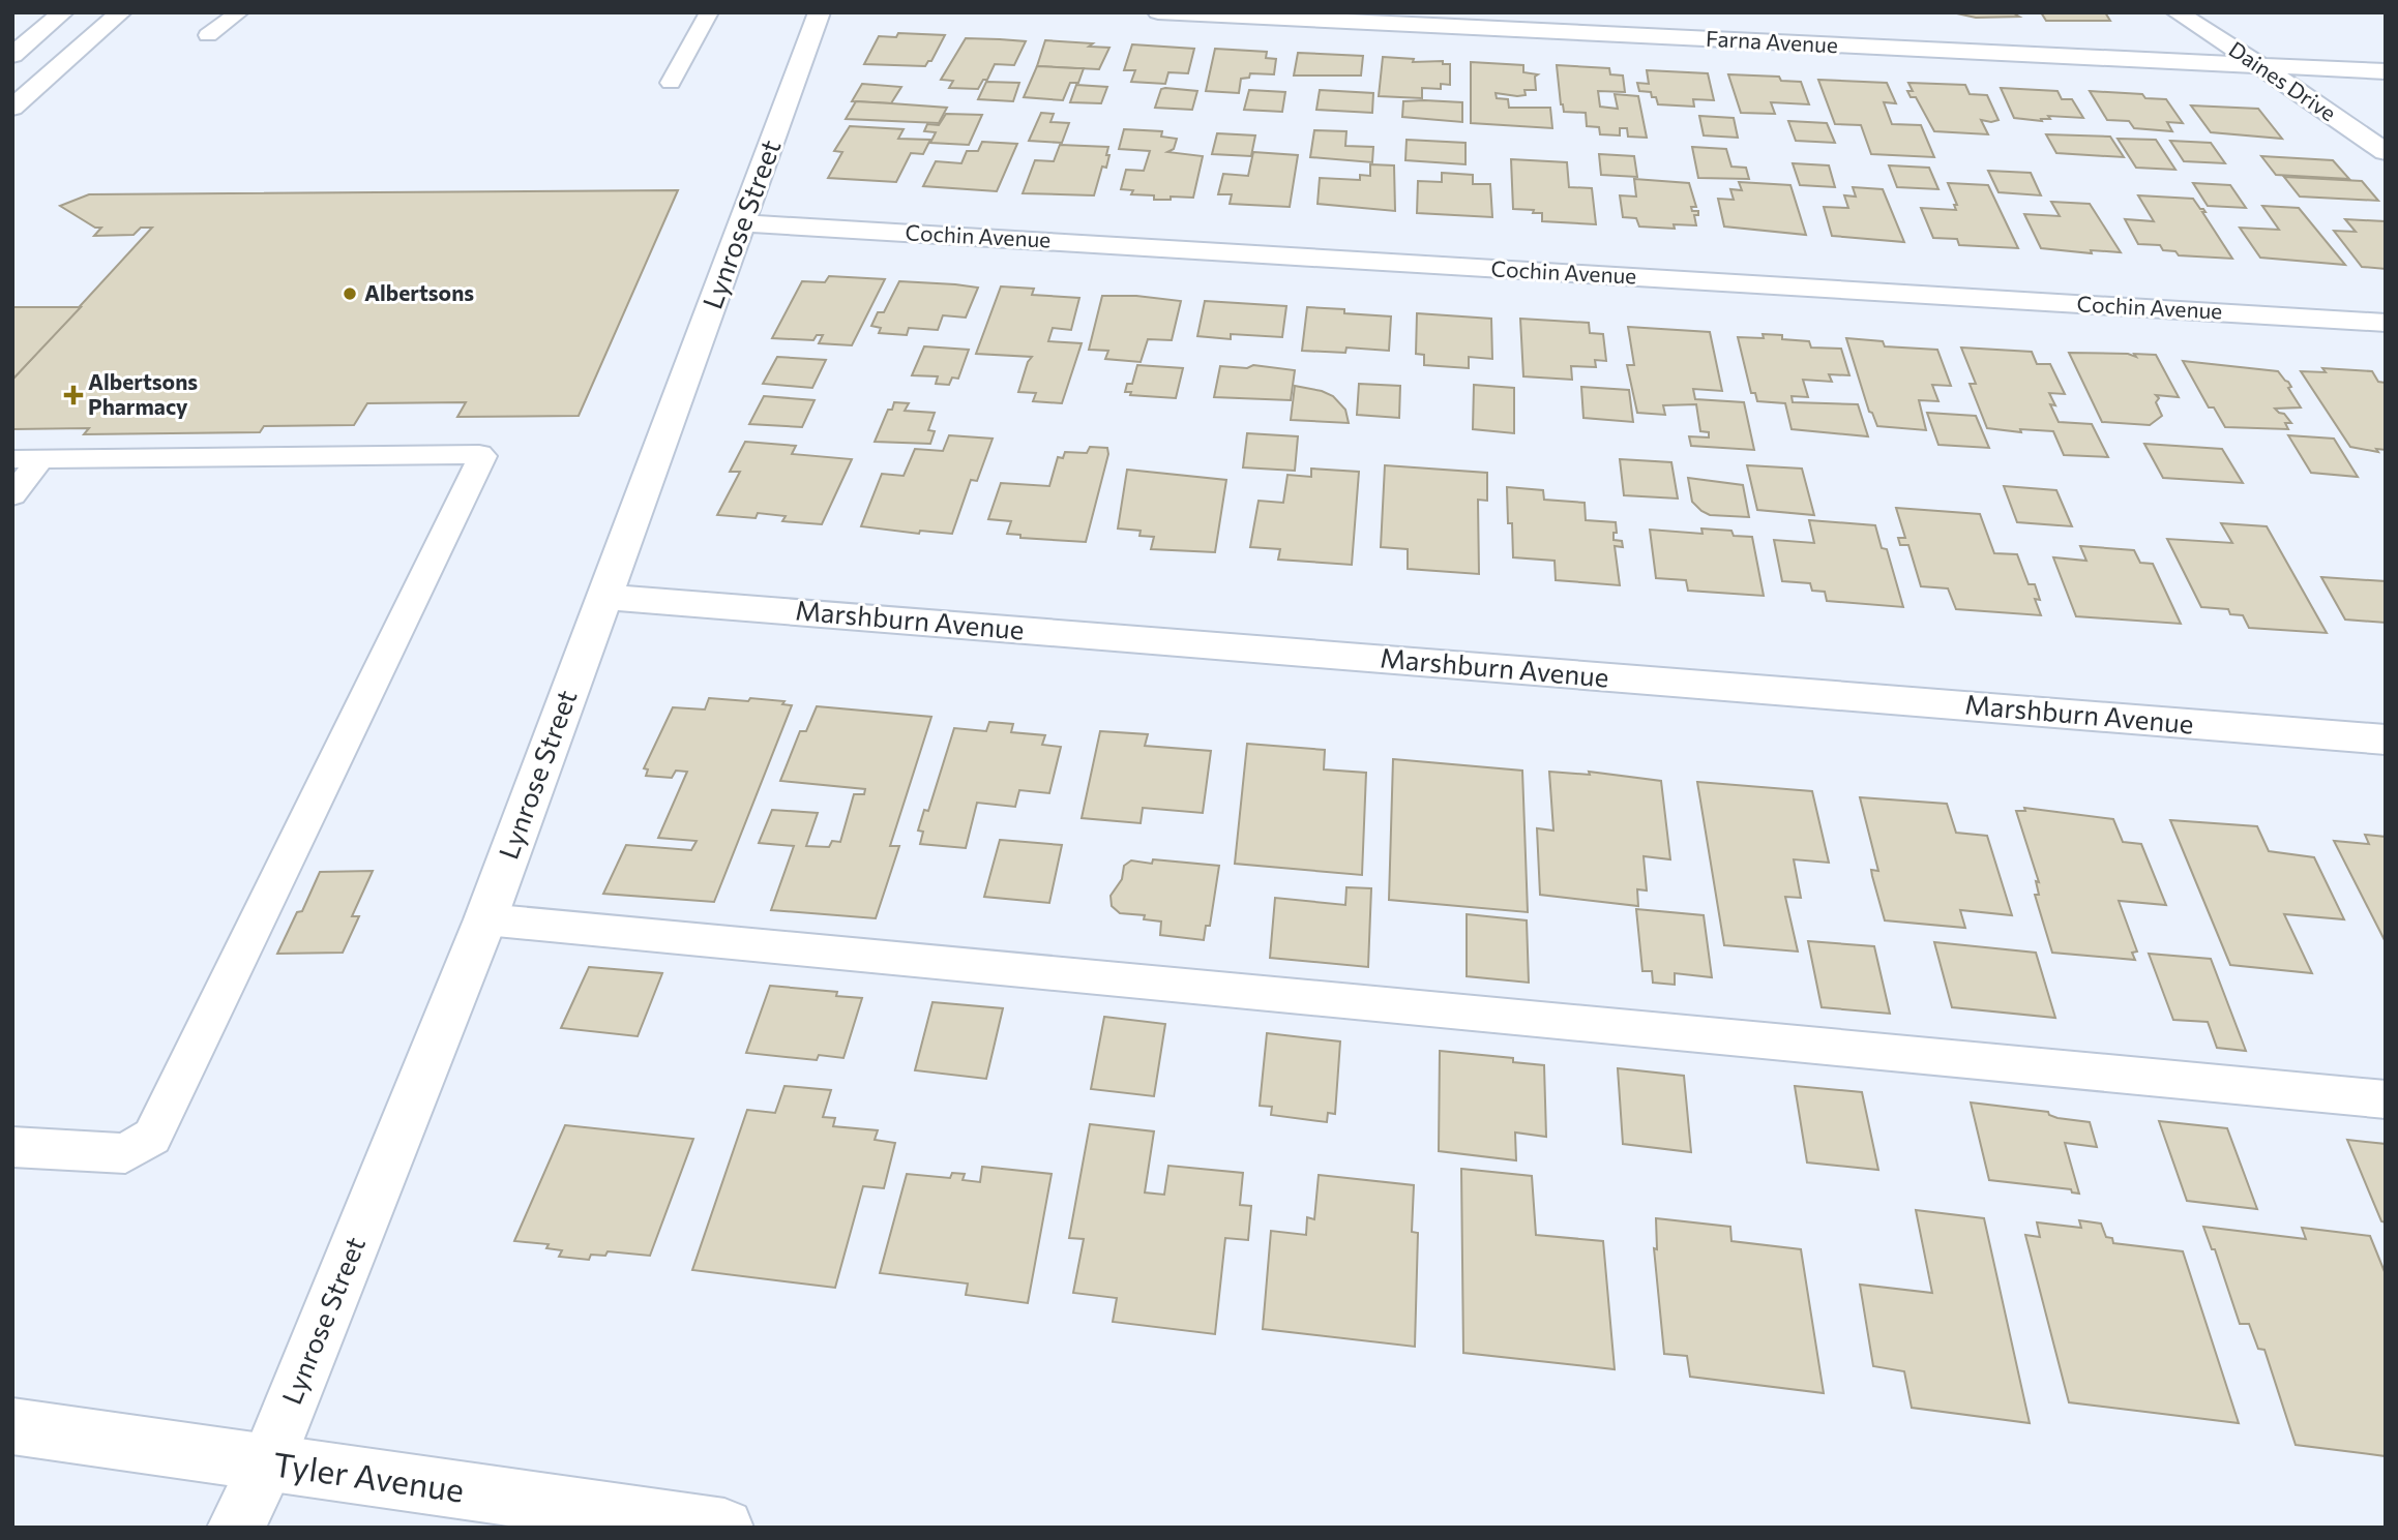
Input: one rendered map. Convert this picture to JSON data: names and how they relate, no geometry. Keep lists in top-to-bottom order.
{
  "streets": {
    "street": [
      "Farna Avenue",
      "Daines Drive",
      "Lynrose Street",
      "Cochin Avenue",
      "Marshburn Avenue",
      "Tyler Avenue"
    ]
  },
  "crossings": [
    ["Farna Avenue", "Daines Drive"],
    ["Lynrose Street", "Cochin Avenue"],
    ["Lynrose Street", "Marshburn Avenue"],
    ["Lynrose Street", "Tyler Avenue"]
  ],
  "places": {
    "other": ["Albertsons"],
    "health": ["Albertsons Pharmacy"]
  }
}
